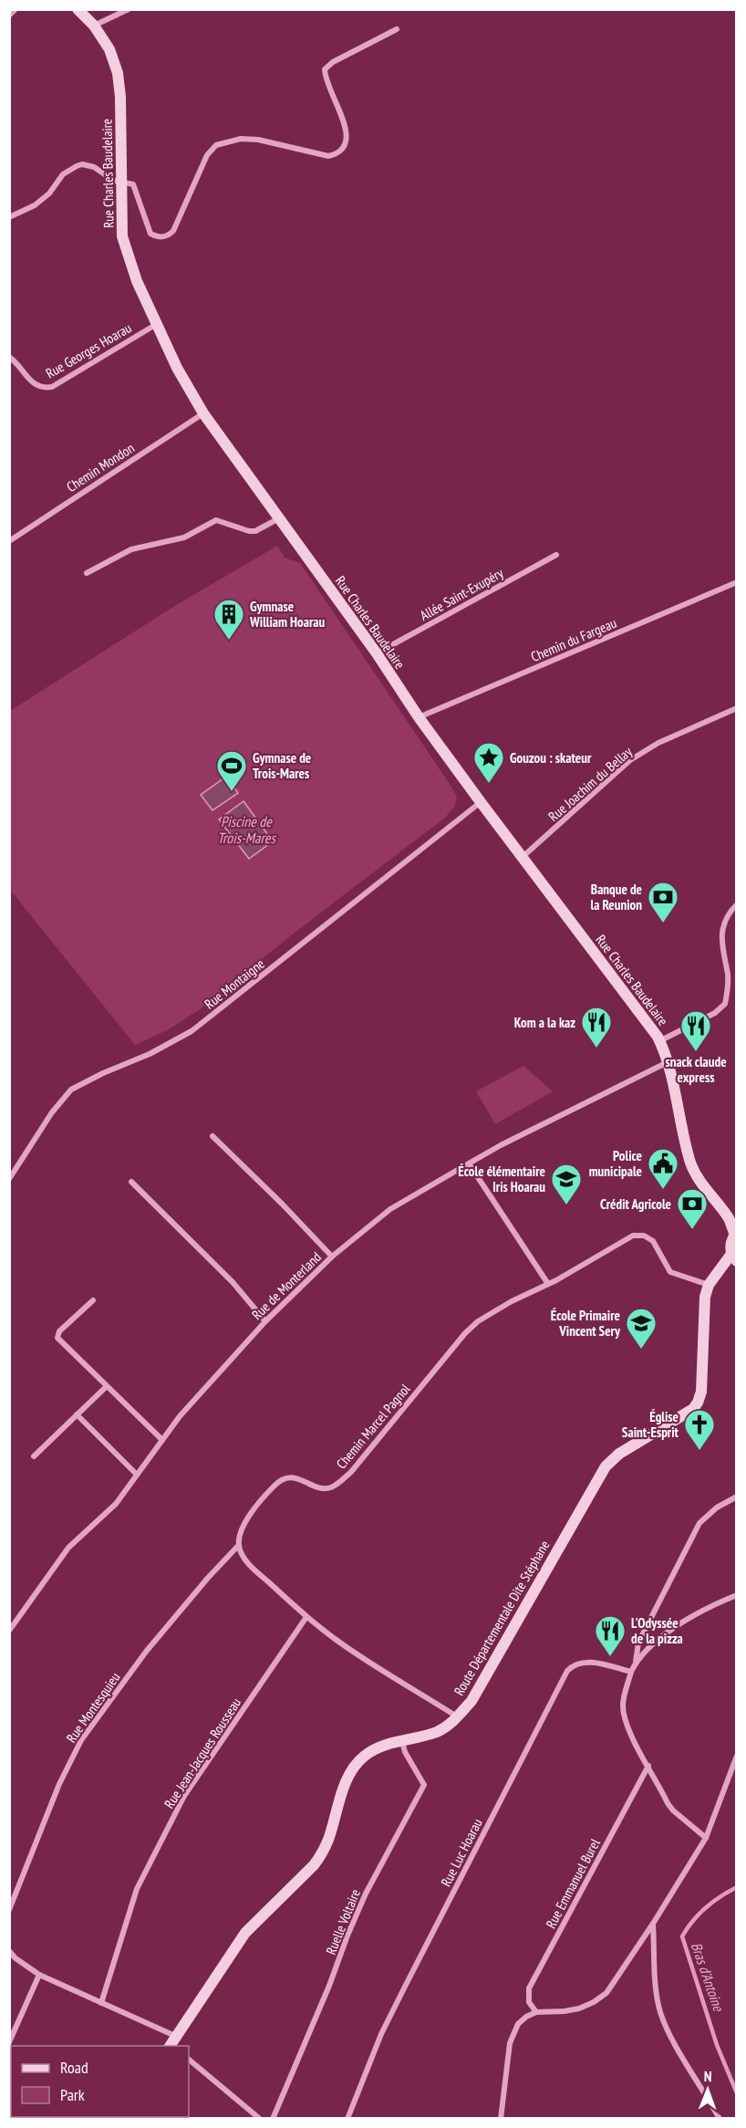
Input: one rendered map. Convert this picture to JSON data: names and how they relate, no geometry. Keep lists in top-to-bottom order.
{
  "streets": {
    "main road": ["Rue Charles Baudelaire", "Route Départementale Dite Stéphane"],
    "street": [
      "Rue Georges Hoarau",
      "Chemin Mondon",
      "Allée Saint-Exupéry",
      "Chemin du Fargeau",
      "Rue Joachim du Bellay",
      "Rue Montaigne",
      "Rue de Monterland",
      "Chemin Marcel Pagnol",
      "Rue Montesquieu",
      "Rue Jean-Jacques Rousseau",
      "Rue Luc Hoarau",
      "Rue Emmanuel Burel",
      "Ruelle Voltaire"
    ]
  },
  "crossings": [
    ["Rue Charles Baudelaire", "Rue Georges Hoarau"],
    ["Rue Charles Baudelaire", "Chemin Mondon"],
    ["Rue Charles Baudelaire", "Allée Saint-Exupéry"],
    ["Rue Charles Baudelaire", "Chemin du Fargeau"],
    ["Rue Charles Baudelaire", "Rue Joachim du Bellay"],
    ["Rue Charles Baudelaire", "Rue Montaigne"],
    ["Rue Charles Baudelaire", "Rue de Monterland"],
    ["Chemin Marcel Pagnol", "Route Départementale Dite Stéphane"],
    ["Chemin Marcel Pagnol", "Rue Montesquieu"],
    ["Route Départementale Dite Stéphane", "Ruelle Voltaire"]
  ],
  "water": ["Piscine de Trois-Mares", "Bras d'Antoine"],
  "places": {
    "building": ["Gymnase William Hoarau"],
    "place": ["Gouzou : skateur"],
    "sports": ["Gymnase de Trois-Mares"],
    "bank": ["Banque de la Reunion", "Crédit Agricole"],
    "restaurant": ["Kom a la kaz", "snack claude express", "L'Odyssée de la pizza"],
    "public building": ["Police municipale"],
    "school or university": ["École élémentaire Iris Hoarau", "École Primaire Vincent Sery"],
    "church": ["Église Saint-Esprit"]
  },
  "legend": ["Road", "Park"],
  "north": "top"
}
